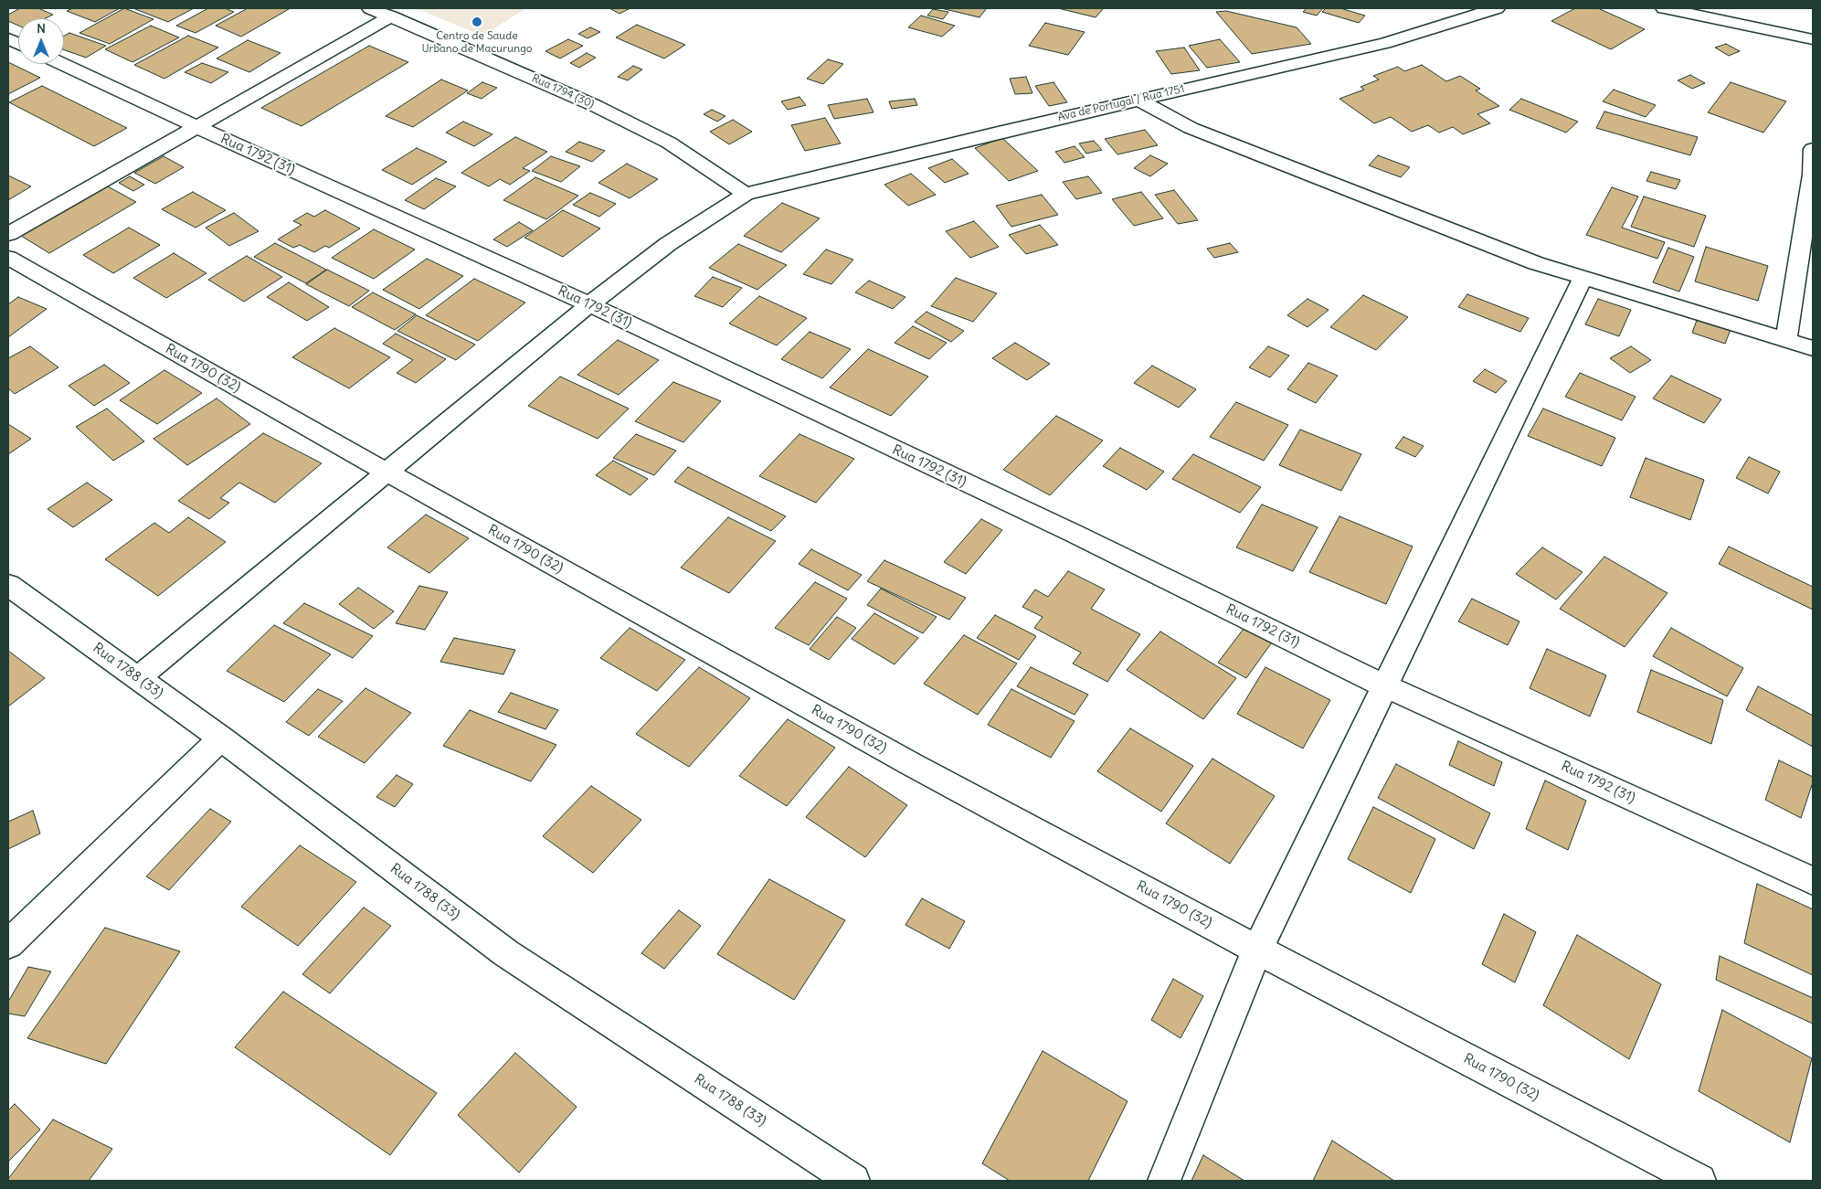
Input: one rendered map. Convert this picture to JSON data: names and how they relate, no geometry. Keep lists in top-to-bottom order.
{
  "streets": {
    "street": [
      "Rua 1794 (30)",
      "Ava de Portugal / Rua 1751",
      "Rua 1792 (31)",
      "Rua 1790 (32)",
      "Rua 1788 (33)"
    ]
  },
  "crossings": [
    ["Rua 1794 (30)", "Ava de Portugal / Rua 1751"],
    ["Ava de Portugal / Rua 1751", "Rua 1792 (31)"],
    ["Ava de Portugal / Rua 1751", "Rua 1790 (32)"],
    ["Ava de Portugal / Rua 1751", "Rua 1788 (33)"]
  ],
  "places": ["Centro de Saude Urbano de Macurungo"],
  "north": "top"
}
